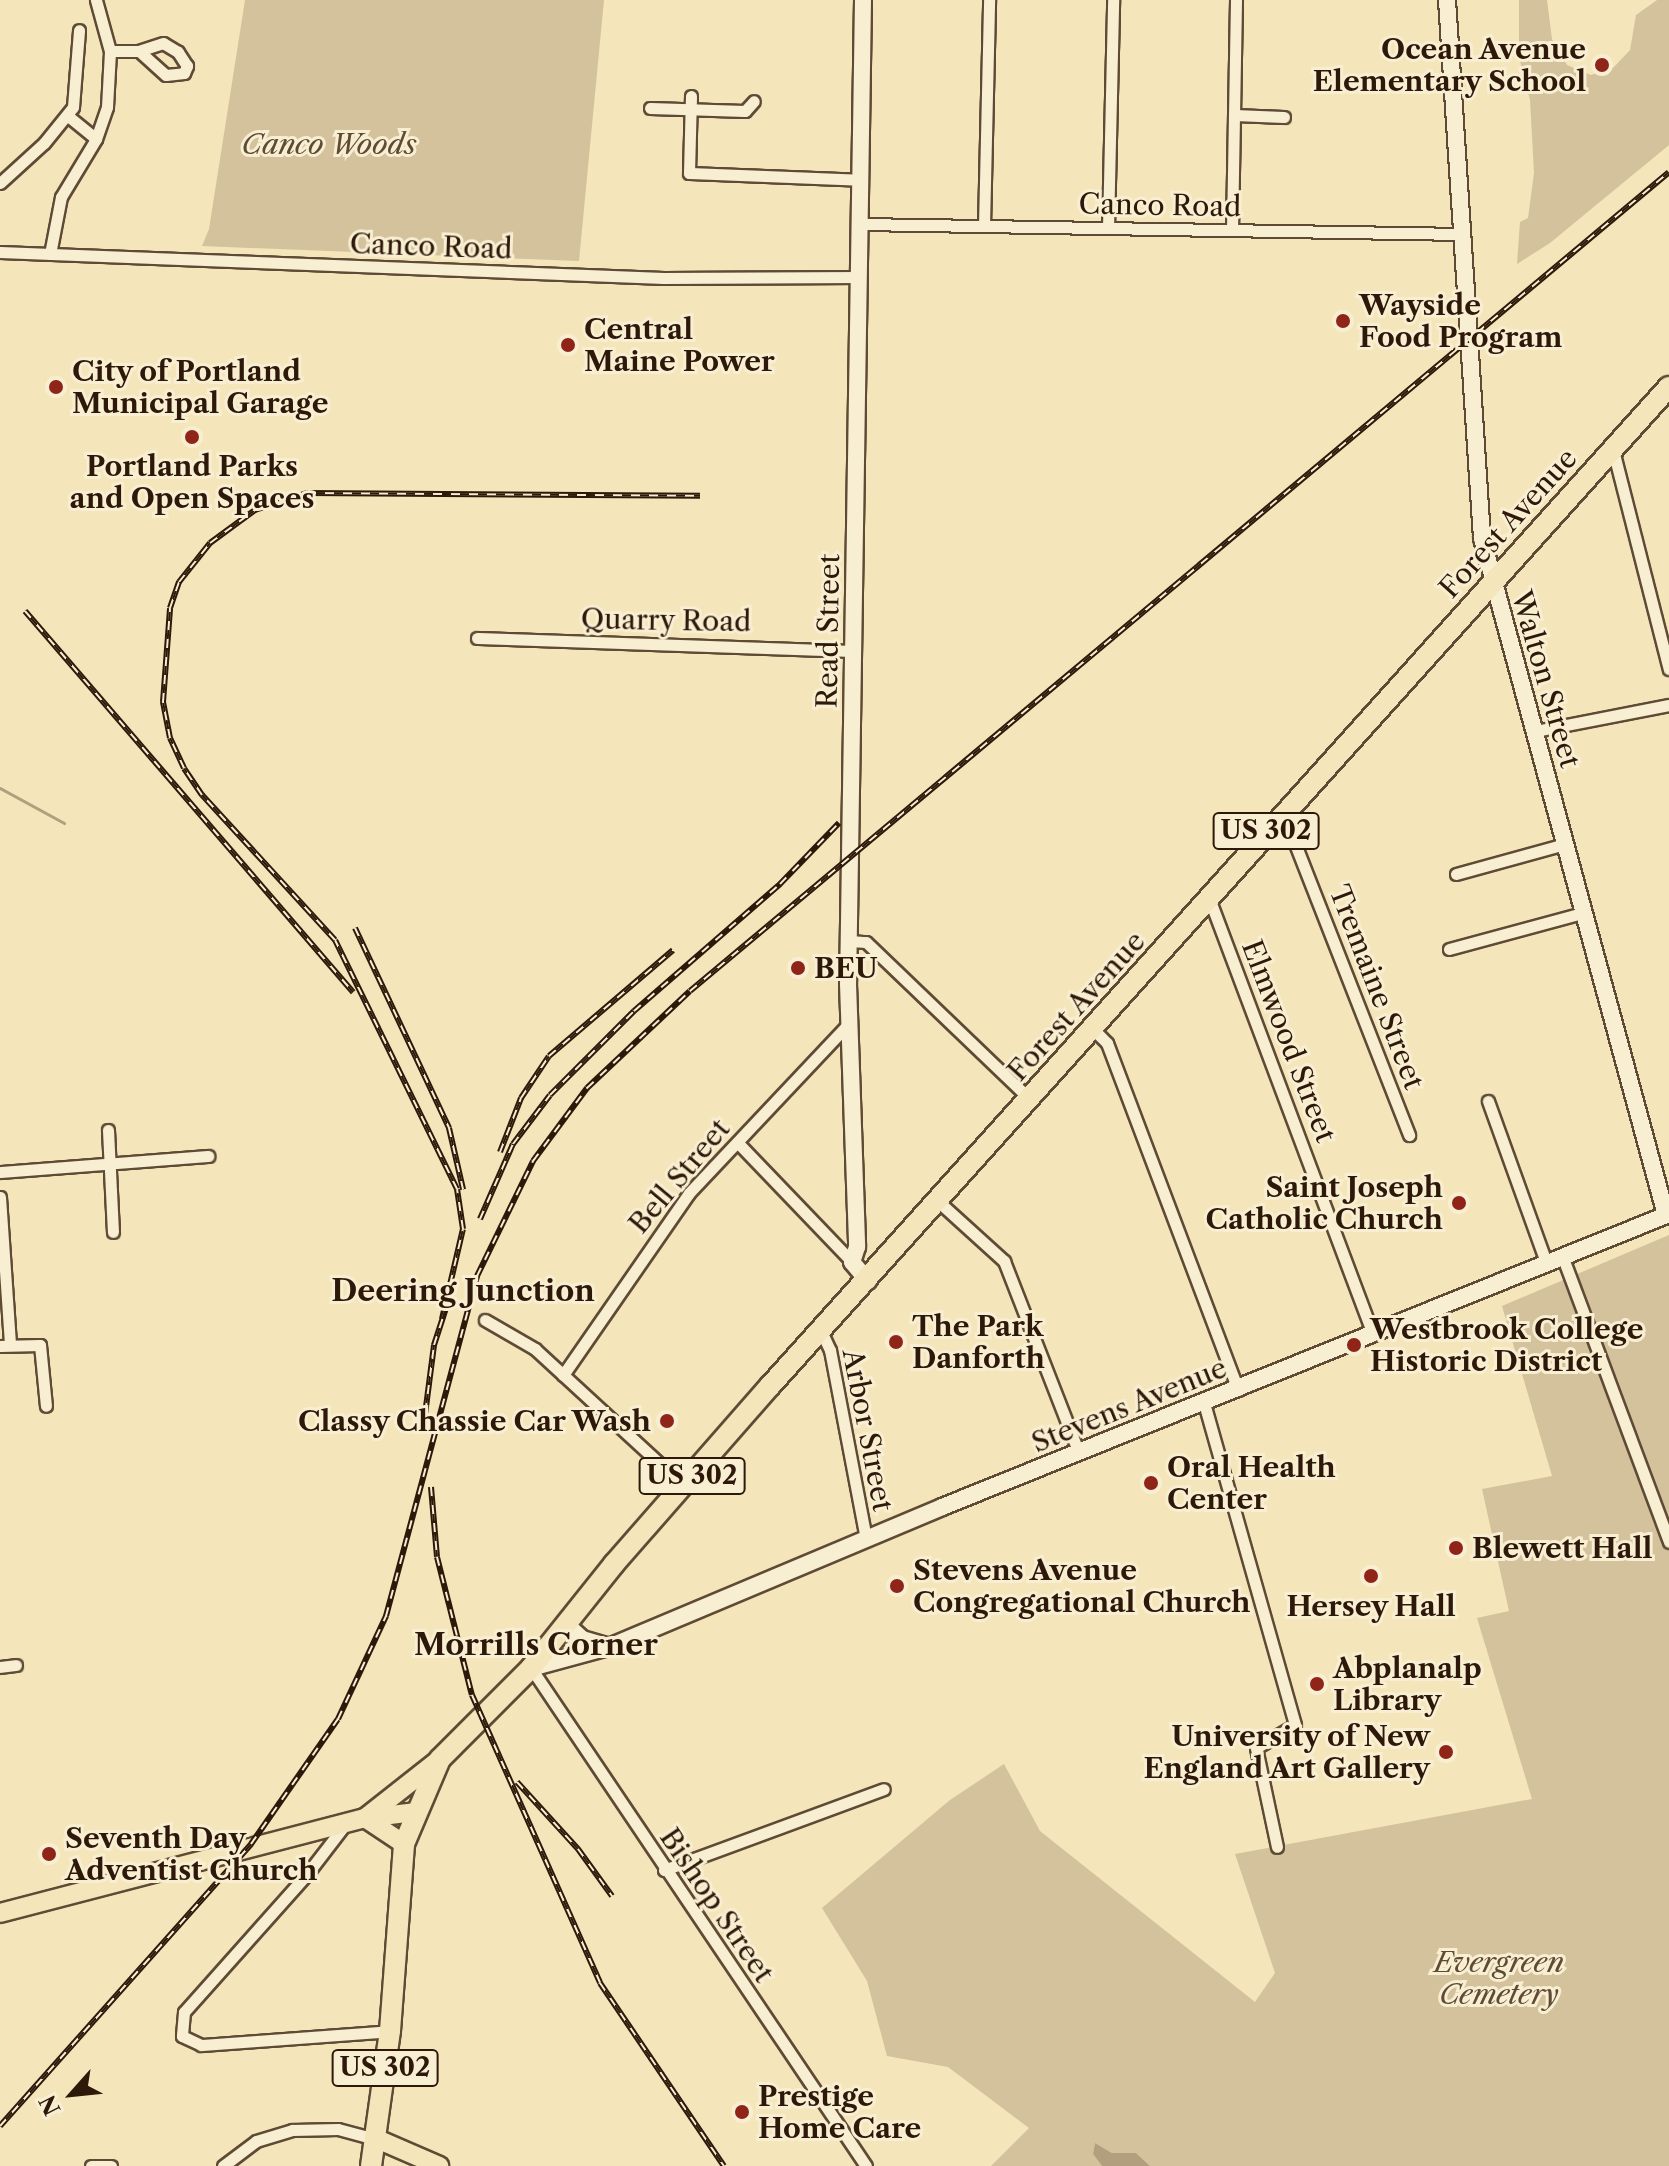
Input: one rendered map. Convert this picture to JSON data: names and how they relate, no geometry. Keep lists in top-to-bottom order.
{
  "streets": {
    "highway": ["Forest Avenue", "US 302"],
    "street": [
      "Canco Road",
      "Quarry Road",
      "Read Street",
      "Walton Street",
      "Tremaine Street",
      "Elmwood Street",
      "Bell Street",
      "Stevens Avenue",
      "Arbor Street",
      "Bishop Street"
    ]
  },
  "crossings": [
    ["Canco Road", "Read Street"],
    ["Canco Road", "Walton Street"],
    ["Forest Avenue", "Walton Street"],
    ["Forest Avenue", "US 302"],
    ["Forest Avenue", "Tremaine Street"],
    ["Forest Avenue", "Elmwood Street"],
    ["Forest Avenue", "Stevens Avenue"],
    ["Forest Avenue", "Arbor Street"],
    ["Forest Avenue", "Bishop Street"],
    ["Quarry Road", "Read Street"],
    ["Read Street", "Bell Street"],
    ["Walton Street", "Stevens Avenue"],
    ["US 302", "Stevens Avenue"],
    ["US 302", "Bishop Street"],
    ["Elmwood Street", "Stevens Avenue"],
    ["Stevens Avenue", "Arbor Street"],
    ["Stevens Avenue", "Bishop Street"]
  ],
  "districts": ["Deering Junction", "Morrills Corner"],
  "parks": ["Canco Woods", "Evergreen Cemetery"],
  "places": [
    "Ocean Avenue Elementary School",
    "Wayside Food Program",
    "Central Maine Power",
    "City of Portland Municipal Garage",
    "Portland Parks and Open Spaces",
    "BEU",
    "Saint Joseph Catholic Church",
    "The Park Danforth",
    "Westbrook College Historic District",
    "Classy Chassie Car Wash",
    "Oral Health Center",
    "Blewett Hall",
    "Hersey Hall",
    "Stevens Avenue Congregational Church",
    "Abplanalp Library",
    "University of New England Art Gallery",
    "Seventh Day Adventist Church",
    "Prestige Home Care"
  ],
  "north": "bottom left"
}
